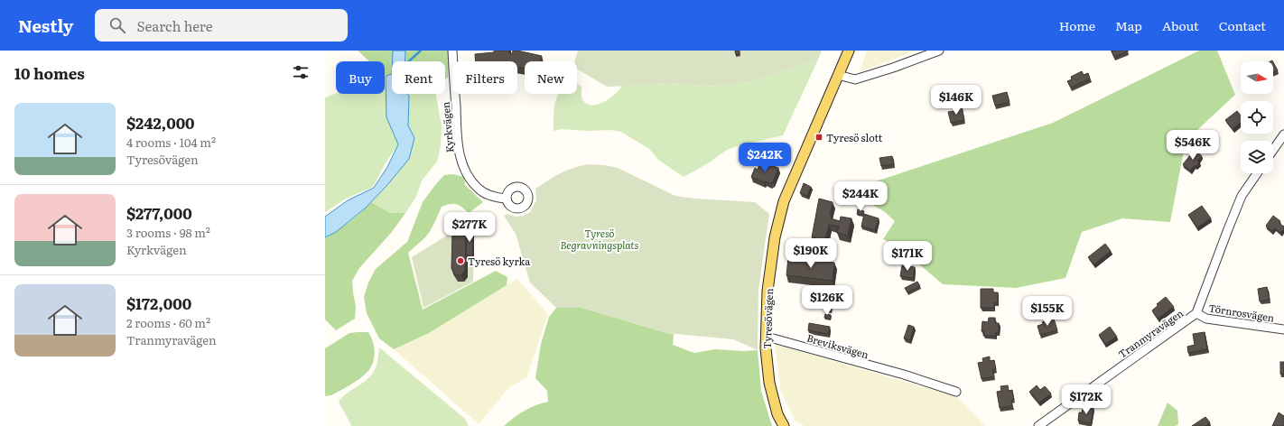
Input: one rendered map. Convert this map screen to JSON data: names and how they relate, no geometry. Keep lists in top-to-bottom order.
{
  "streets": {
    "main road": ["Tyresövägen"],
    "street": [
      "Kyrkvägen",
      "Törnrosvägen",
      "Tranmyravägen",
      "Breviksvägen"
    ]
  },
  "crossings": [
    ["Törnrosvägen", "Tranmyravägen"],
    ["Tyresövägen", "Breviksvägen"]
  ],
  "parks": ["Tyresö Begravningsplats"],
  "places": {
    "transit": ["Tyresö slott"],
    "other": ["Tyresö kyrka"]
  },
  "north": "right",
  "page": {
    "header": "Nestly",
    "search": "Search here",
    "nav": [
      "Home",
      "Map",
      "About",
      "Contact"
    ],
    "heading": "10 homes",
    "chip": [
      "Buy",
      "Rent",
      "Filters",
      "New"
    ],
    "price": [
      "$146K",
      "$546K",
      "$242K",
      "$244K",
      "$277K",
      "$190K",
      "$171K",
      "$126K",
      "$155K",
      "$172K"
    ],
    "list": [
      {
        "name": "$242,000",
        "note": "4 rooms · 104 m² · Tyresövägen"
      },
      {
        "name": "$277,000",
        "note": "3 rooms · 98 m² · Kyrkvägen"
      },
      {
        "name": "$172,000",
        "note": "2 rooms · 60 m² · Tranmyravägen"
      }
    ]
  }
}
